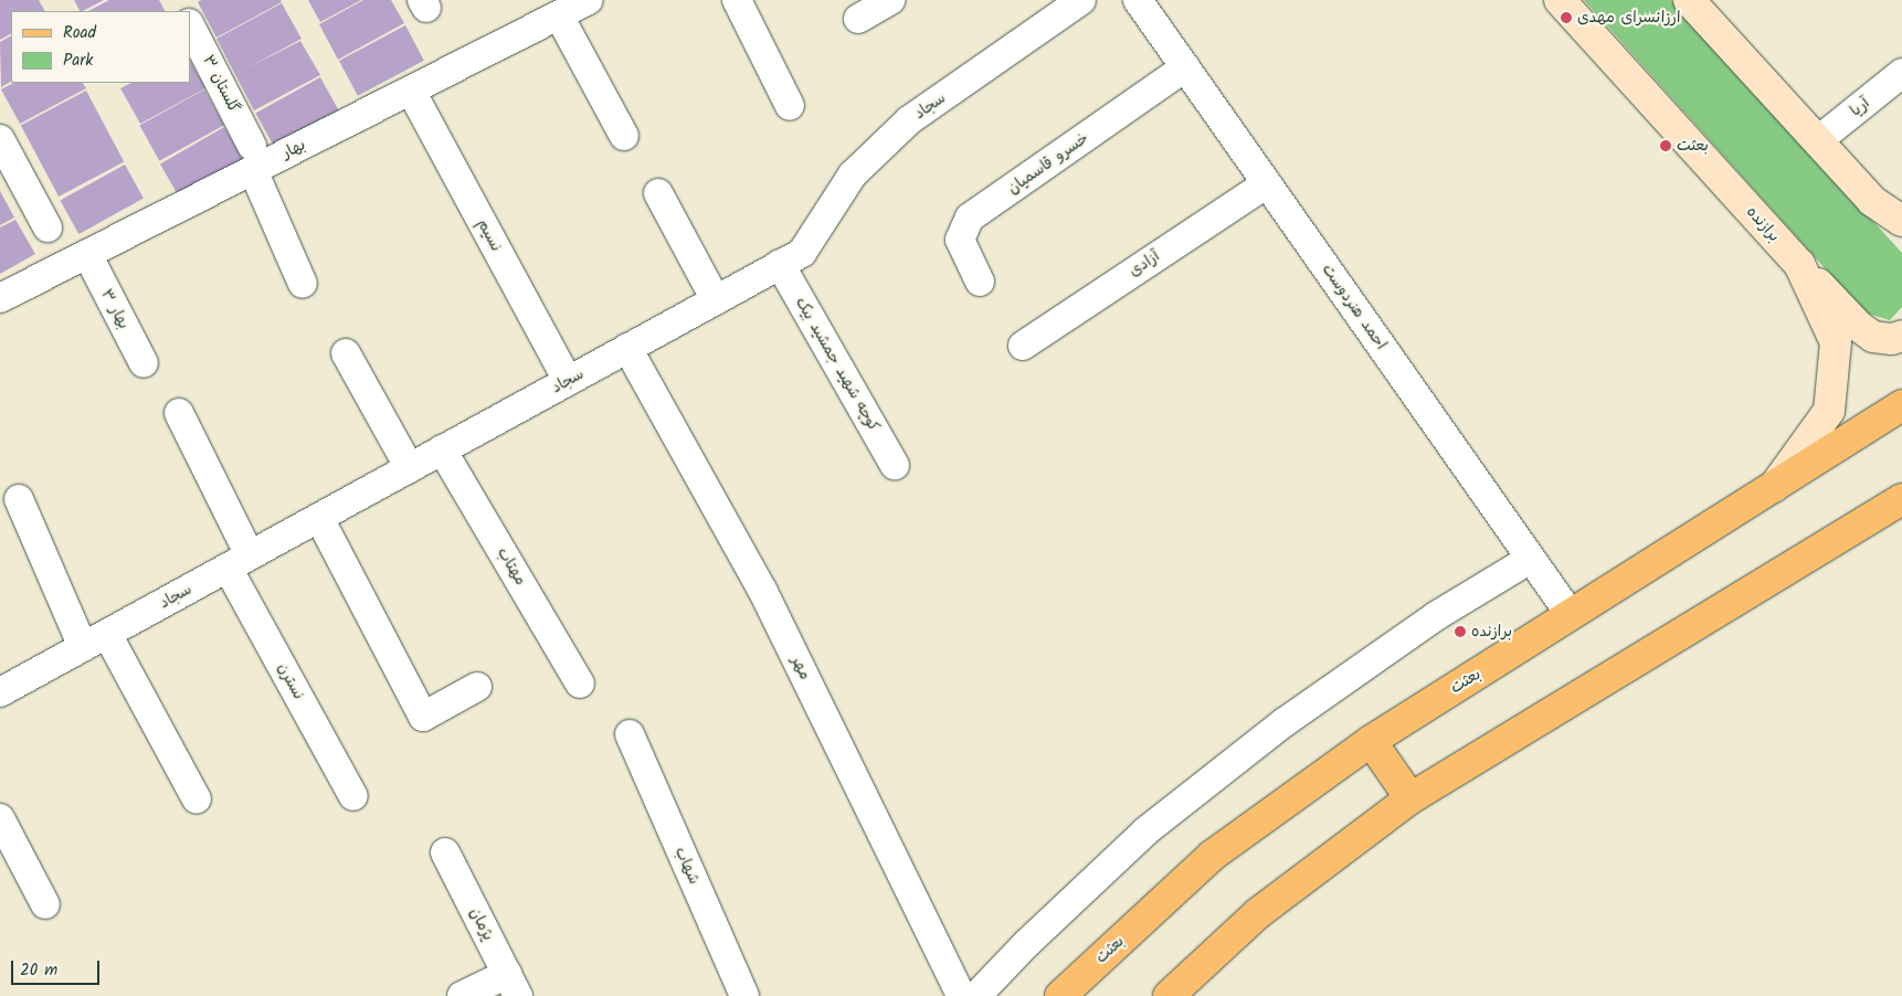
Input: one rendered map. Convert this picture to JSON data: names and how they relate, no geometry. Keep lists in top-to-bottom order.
{
  "streets": {
    "main road": ["برازنده", "بعثت"],
    "street": [
      "گلستان ۳",
      "سجاد",
      "آریا",
      "بهار",
      "خسرو قاسمیان",
      "نسیم",
      "آزادی",
      "احمد هنردوست",
      "بهار ۳",
      "کوچه شهید جمشید بیک",
      "مهتاب",
      "مهر",
      "نسترن",
      "شهاب",
      "پژمان"
    ]
  },
  "crossings": [
    ["گلستان ۳", "بهار"],
    ["سجاد", "نسیم"],
    ["سجاد", "کوچه شهید جمشید بیک"],
    ["سجاد", "مهتاب"],
    ["سجاد", "مهر"],
    ["سجاد", "نسترن"],
    ["بهار", "نسیم"],
    ["بهار", "بهار ۳"],
    ["خسرو قاسمیان", "احمد هنردوست"],
    ["برازنده", "بعثت"],
    ["آزادی", "احمد هنردوست"],
    ["احمد هنردوست", "بعثت"]
  ],
  "places": ["ارزانسرای مهدی", "بعثت", "برازنده"],
  "legend": ["Road", "Park"],
  "scale_bar": "20 m"
}
